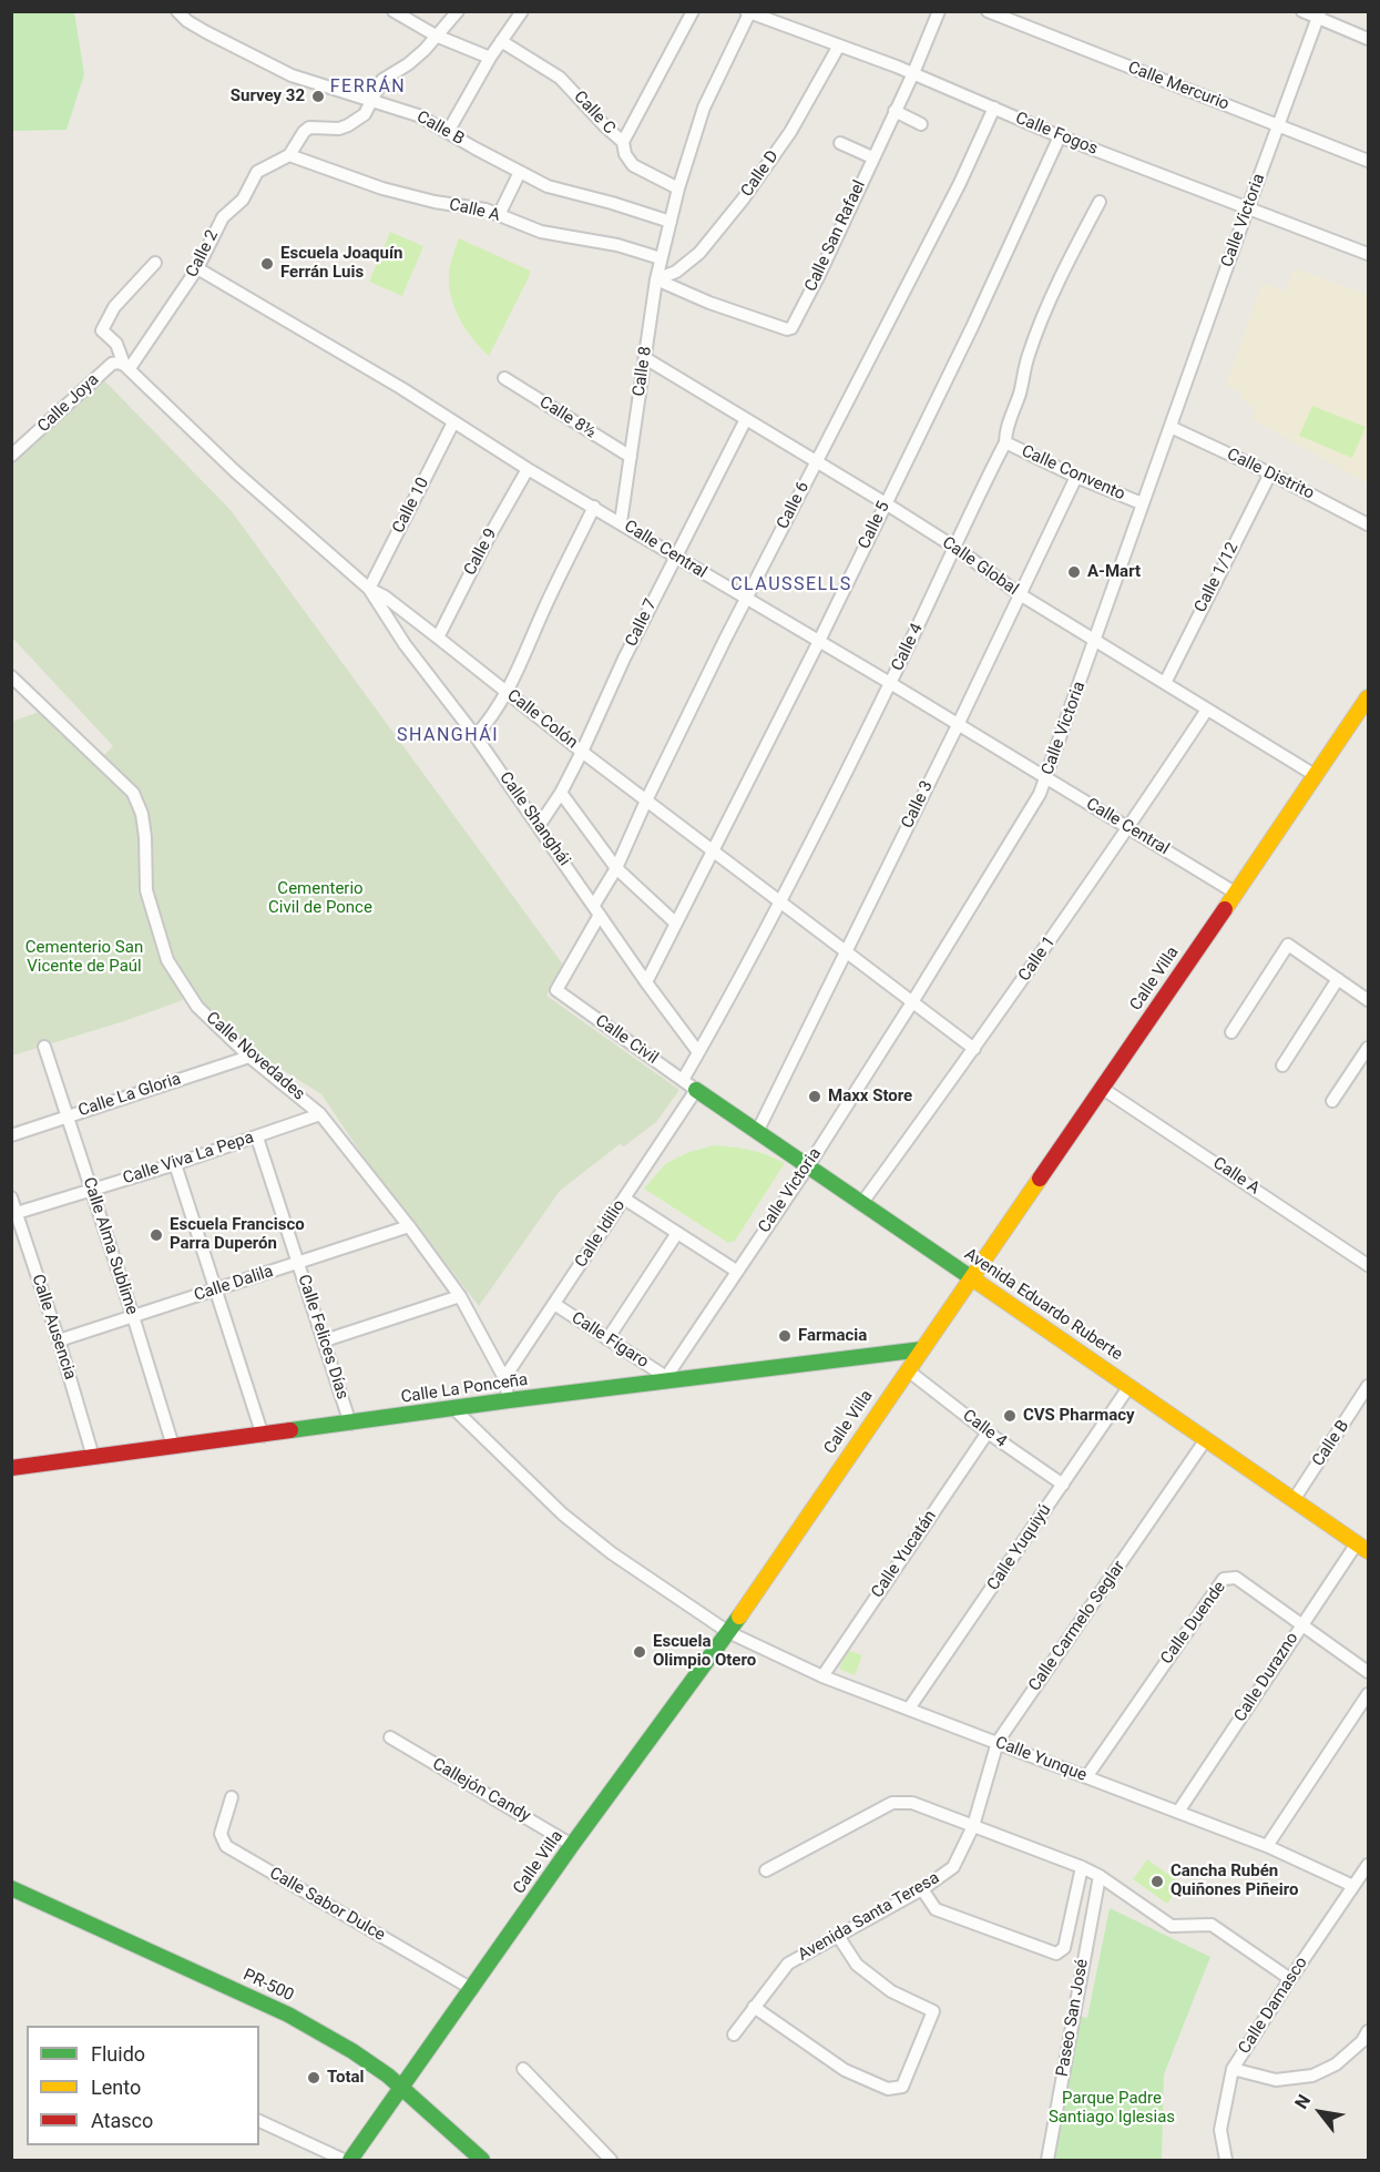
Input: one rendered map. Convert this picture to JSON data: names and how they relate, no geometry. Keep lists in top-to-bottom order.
{
  "streets": {
    "main road": [
      "Calle Villa",
      "Avenida Eduardo Ruberte",
      "Calle La Ponceña",
      "PR-500"
    ],
    "street": [
      "Calle Mercurio",
      "Calle C",
      "Calle B",
      "Calle Fogos",
      "Calle D",
      "Calle A",
      "Calle Victoria",
      "Calle San Rafael",
      "Calle 2",
      "Calle 8",
      "Calle Joya",
      "Calle 8½",
      "Calle Convento",
      "Calle Distrito",
      "Calle 10",
      "Calle 6",
      "Calle 5",
      "Calle Central",
      "Calle 9",
      "Calle Global",
      "Calle 1/12",
      "Calle 7",
      "Calle 4",
      "Calle Colón",
      "Calle 3",
      "Calle Shanghái",
      "Calle 1",
      "Calle Civil",
      "Calle Novedades",
      "Calle La Gloria",
      "Calle Viva La Pepa",
      "Calle Idilio",
      "Calle Alma Sublime",
      "Calle Dalila",
      "Calle Ausencia",
      "Calle Felices Días",
      "Calle Fígaro",
      "Calle Yuquiyú",
      "Calle Yucatán",
      "Calle Duende",
      "Calle Carmelo Seglar",
      "Calle Durazno",
      "Calle Yunque",
      "Callejón Candy",
      "Calle Sabor Dulce",
      "Avenida Santa Teresa",
      "Calle Damasco",
      "Paseo San José"
    ]
  },
  "crossings": [
    ["Calle Mercurio", "Calle Victoria"],
    ["Calle C", "Calle 8"],
    ["Calle B", "Calle 8"],
    ["Calle B", "Avenida Eduardo Ruberte"],
    ["Calle Fogos", "Calle D"],
    ["Calle Fogos", "Calle Victoria"],
    ["Calle Fogos", "Calle San Rafael"],
    ["Calle Fogos", "Calle 6"],
    ["Calle Fogos", "Calle 5"],
    ["Calle D", "Calle San Rafael"],
    ["Calle D", "Calle 8"],
    ["Calle A", "Calle 2"],
    ["Calle A", "Calle 8"],
    ["Calle A", "Calle Villa"],
    ["Calle Victoria", "Calle Convento"],
    ["Calle Victoria", "Calle Distrito"],
    ["Calle Victoria", "Calle Central"],
    ["Calle Victoria", "Calle Global"],
    ["Calle Victoria", "Calle Colón"],
    ["Calle Victoria", "Avenida Eduardo Ruberte"],
    ["Calle Victoria", "Calle Fígaro"],
    ["Calle Victoria", "Calle La Ponceña"],
    ["Calle San Rafael", "Calle 8"],
    ["Calle 2", "Calle Joya"],
    ["Calle 2", "Calle Central"],
    ["Calle 2", "Calle Colón"],
    ["Calle 8", "Calle 8½"],
    ["Calle 8", "Calle Central"],
    ["Calle 8", "Calle Global"],
    ["Calle Joya", "Calle Colón"],
    ["Calle Convento", "Calle 4"],
    ["Calle Convento", "Calle 3"],
    ["Calle Distrito", "Calle 1/12"],
    ["Calle 10", "Calle Central"],
    ["Calle 10", "Calle Colón"],
    ["Calle 10", "Calle Shanghái"],
    ["Calle 6", "Calle Central"],
    ["Calle 6", "Calle Global"],
    ["Calle 6", "Calle Colón"],
    ["Calle 6", "Calle Shanghái"],
    ["Calle 6", "Calle Civil"],
    ["Calle 5", "Calle Central"],
    ["Calle 5", "Calle Global"],
    ["Calle 5", "Calle Colón"],
    ["Calle 5", "Calle Shanghái"],
    ["Calle Central", "Calle 9"],
    ["Calle Central", "Calle 7"],
    ["Calle Central", "Calle 4"],
    ["Calle Central", "Calle 3"],
    ["Calle Central", "Calle 1"],
    ["Calle Central", "Calle Villa"],
    ["Calle 9", "Calle Colón"],
    ["Calle Global", "Calle 1/12"],
    ["Calle Global", "Calle 7"],
    ["Calle Global", "Calle 4"],
    ["Calle Global", "Calle 3"],
    ["Calle Global", "Calle 1"],
    ["Calle Global", "Calle Villa"],
    ["Calle 7", "Calle Colón"],
    ["Calle 7", "Calle Shanghái"],
    ["Calle 4", "Calle Colón"],
    ["Calle 4", "Calle Shanghái"],
    ["Calle 4", "Calle Villa"],
    ["Calle 4", "Calle Civil"],
    ["Calle 4", "Calle Yuquiyú"],
    ["Calle 4", "Calle Yucatán"],
    ["Calle Colón", "Calle 3"],
    ["Calle Colón", "Calle Shanghái"],
    ["Calle Colón", "Calle 1"],
    ["Calle 3", "Avenida Eduardo Ruberte"],
    ["Calle 1", "Avenida Eduardo Ruberte"],
    ["Calle Villa", "Avenida Eduardo Ruberte"],
    ["Calle Villa", "Calle La Ponceña"],
    ["Calle Villa", "Calle Yunque"],
    ["Calle Villa", "Callejón Candy"],
    ["Calle Villa", "Calle Sabor Dulce"],
    ["Calle Villa", "PR-500"],
    ["Calle Civil", "Calle Idilio"],
    ["Calle Civil", "Avenida Eduardo Ruberte"],
    ["Calle Novedades", "Calle La Gloria"],
    ["Calle Novedades", "Calle Viva La Pepa"],
    ["Calle Novedades", "Calle Idilio"],
    ["Calle Novedades", "Calle Dalila"],
    ["Calle Novedades", "Calle La Ponceña"],
    ["Calle La Gloria", "Calle Alma Sublime"],
    ["Calle Viva La Pepa", "Calle Alma Sublime"],
    ["Calle Viva La Pepa", "Calle Ausencia"],
    ["Calle Viva La Pepa", "Calle Felices Días"],
    ["Calle Idilio", "Avenida Eduardo Ruberte"],
    ["Calle Idilio", "Calle Fígaro"],
    ["Calle Alma Sublime", "Calle Dalila"],
    ["Calle Alma Sublime", "Calle La Ponceña"],
    ["Calle Dalila", "Calle Ausencia"],
    ["Calle Dalila", "Calle Felices Días"],
    ["Avenida Eduardo Ruberte", "Calle Yuquiyú"],
    ["Avenida Eduardo Ruberte", "Calle Carmelo Seglar"],
    ["Avenida Eduardo Ruberte", "Calle Durazno"],
    ["Calle Ausencia", "Calle La Ponceña"],
    ["Calle Felices Días", "Calle La Ponceña"],
    ["Calle Fígaro", "Calle La Ponceña"],
    ["Calle La Ponceña", "Calle Yunque"],
    ["Calle Yuquiyú", "Calle Yunque"],
    ["Calle Yucatán", "Calle Yunque"],
    ["Calle Duende", "Calle Durazno"],
    ["Calle Duende", "Calle Yunque"],
    ["Calle Carmelo Seglar", "Calle Yunque"],
    ["Calle Carmelo Seglar", "Avenida Santa Teresa"],
    ["Calle Durazno", "Calle Yunque"],
    ["Calle Yunque", "Calle Damasco"]
  ],
  "districts": ["FERRÁN", "CLAUSSELLS", "SHANGHÁI"],
  "parks": ["Cementerio Civil de Ponce", "Cementerio San Vicente de Paúl", "Parque Padre Santiago Iglesias"],
  "places": [
    "Survey 32",
    "Escuela Joaquín Ferrán Luis",
    "A-Mart",
    "Maxx Store",
    "Escuela Francisco Parra Duperón",
    "Farmacia",
    "CVS Pharmacy",
    "Escuela Olimpio Otero",
    "Cancha Rubén Quiñones Piñeiro",
    "Total"
  ],
  "legend": ["Fluido", "Lento", "Atasco"],
  "north": "top left"
}
